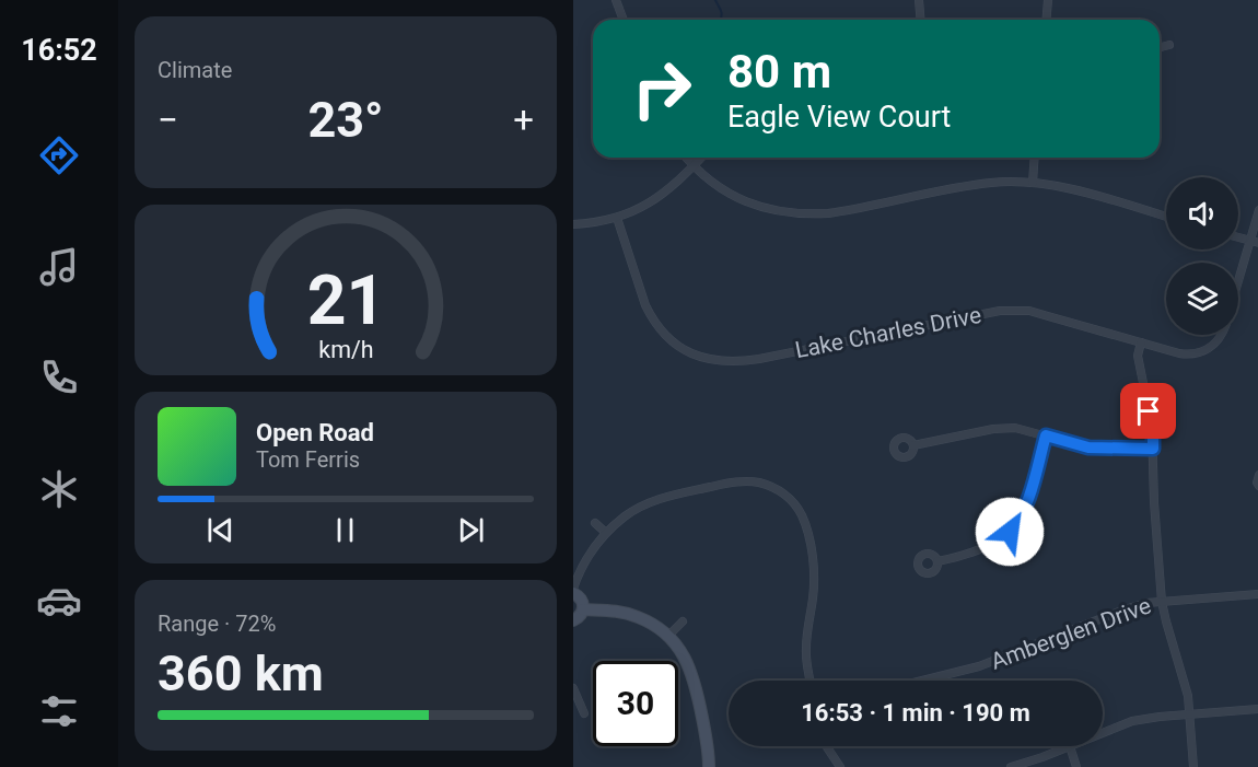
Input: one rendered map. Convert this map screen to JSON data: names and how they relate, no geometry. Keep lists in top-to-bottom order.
{
  "streets": {
    "street": ["Lake Charles Drive", "Amberglen Drive"]
  },
  "page": {
    "tabs": "16:52",
    "tile": [
      "Climate",
      ["Range · 72%", "360 km"]
    ],
    "turn": ["80 m", "Eagle View Court"],
    "heat": ["−", "23°", "+"],
    "song": ["Open Road", "Tom Ferris"],
    "limit": "30",
    "trip": "16:53 · 1 min · 190 m",
    "gauge": ["21", "km/h"]
  }
}
